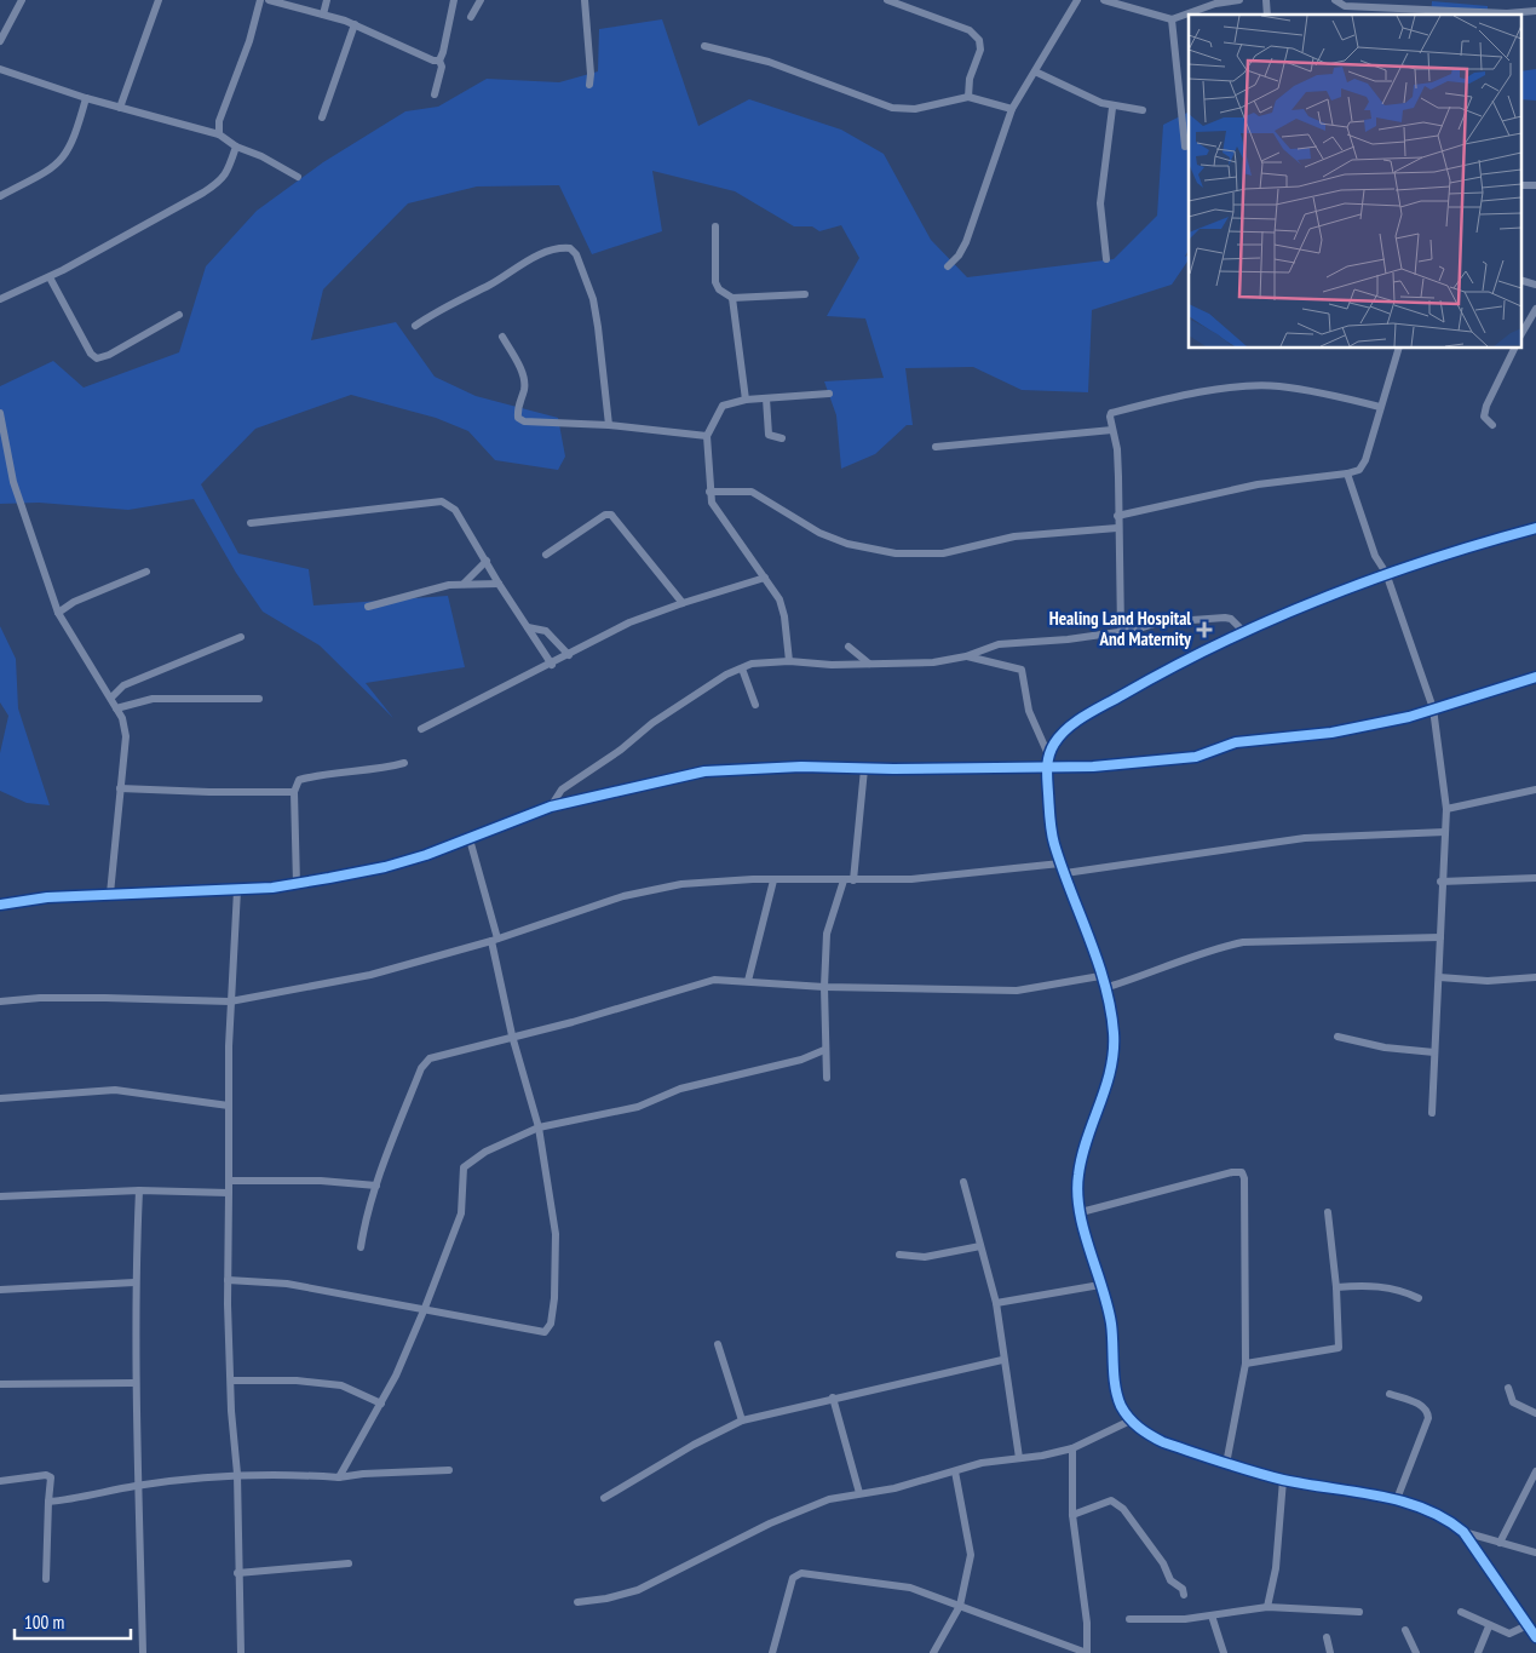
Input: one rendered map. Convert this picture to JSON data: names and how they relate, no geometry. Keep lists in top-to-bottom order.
{
  "places": {
    "health": ["Healing Land Hospital And Maternity"]
  },
  "scale_bar": "100 m"
}
